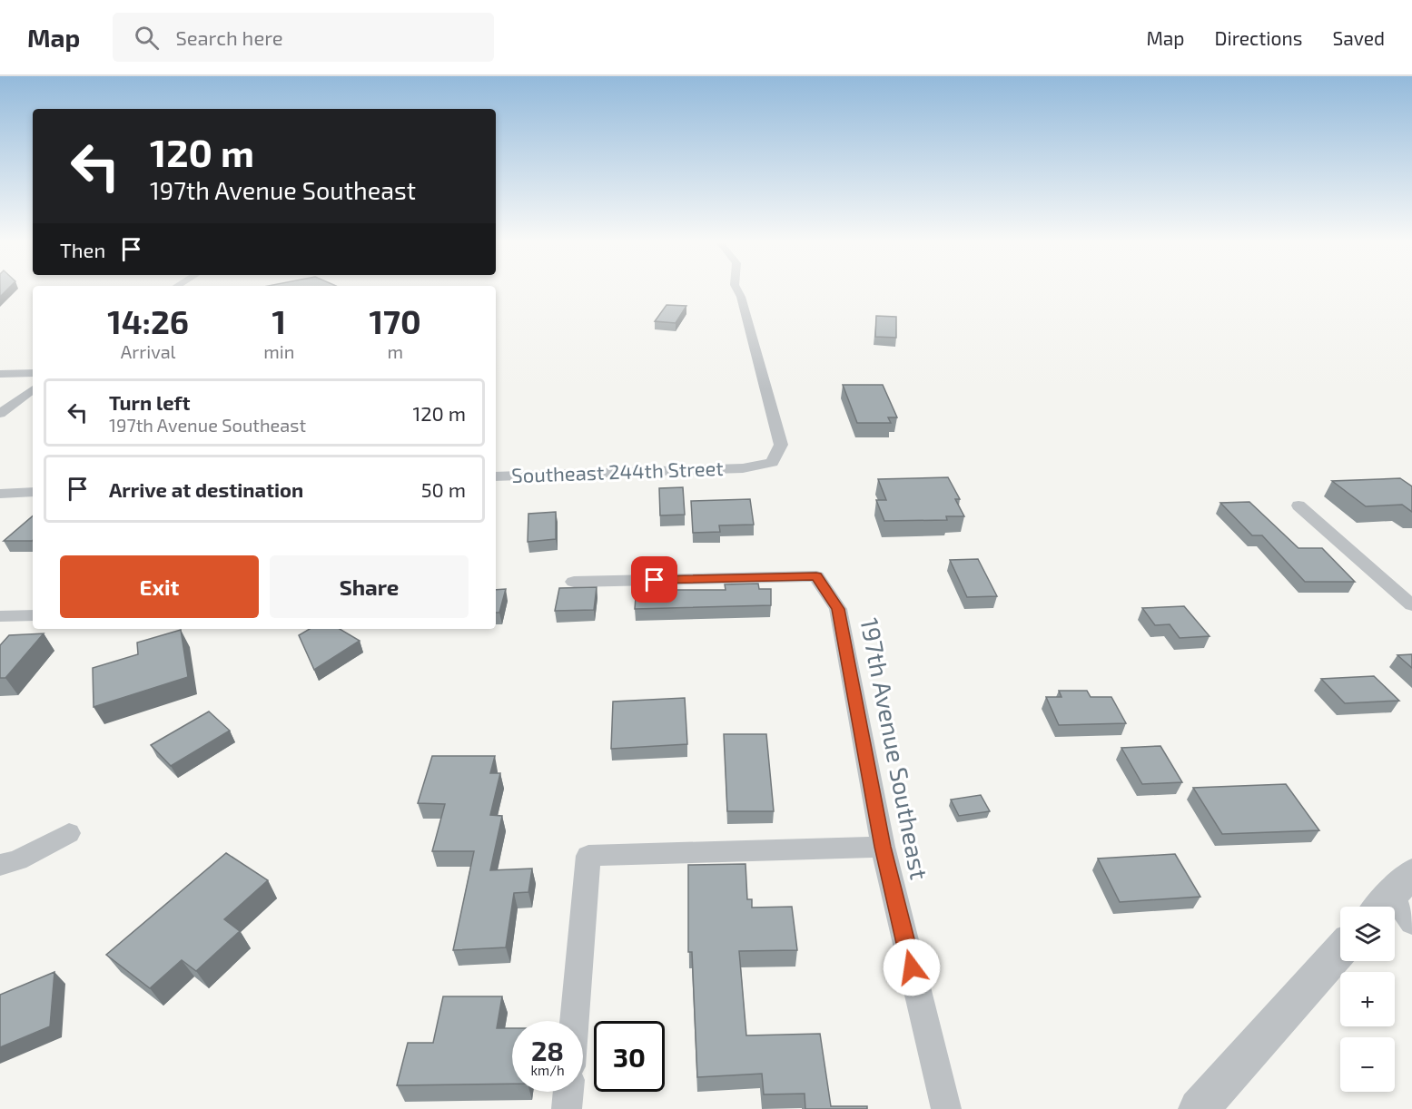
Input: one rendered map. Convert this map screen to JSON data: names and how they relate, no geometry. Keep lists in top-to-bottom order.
{
  "streets": {
    "street": ["Southeast 244th Street", "197th Avenue Southeast"]
  },
  "page": {
    "header": "Map",
    "search": "Search here",
    "nav": ["Map", "Directions", "Saved"],
    "turn": ["120 m", "197th Avenue Southeast"],
    "then": "Then",
    "eta": [
      "14:26",
      "Arrival",
      "1",
      "min",
      "170",
      "m"
    ],
    "list": [
      {
        "name": "Turn left",
        "note": "197th Avenue Southeast",
        "value": "120 m"
      },
      {
        "name": "Arrive at destination",
        "value": "50 m"
      }
    ],
    "buttons": ["Exit", "Share"],
    "map_buttons": ["+", "−"],
    "speed": "28 km/h",
    "limit": "30"
  }
}
